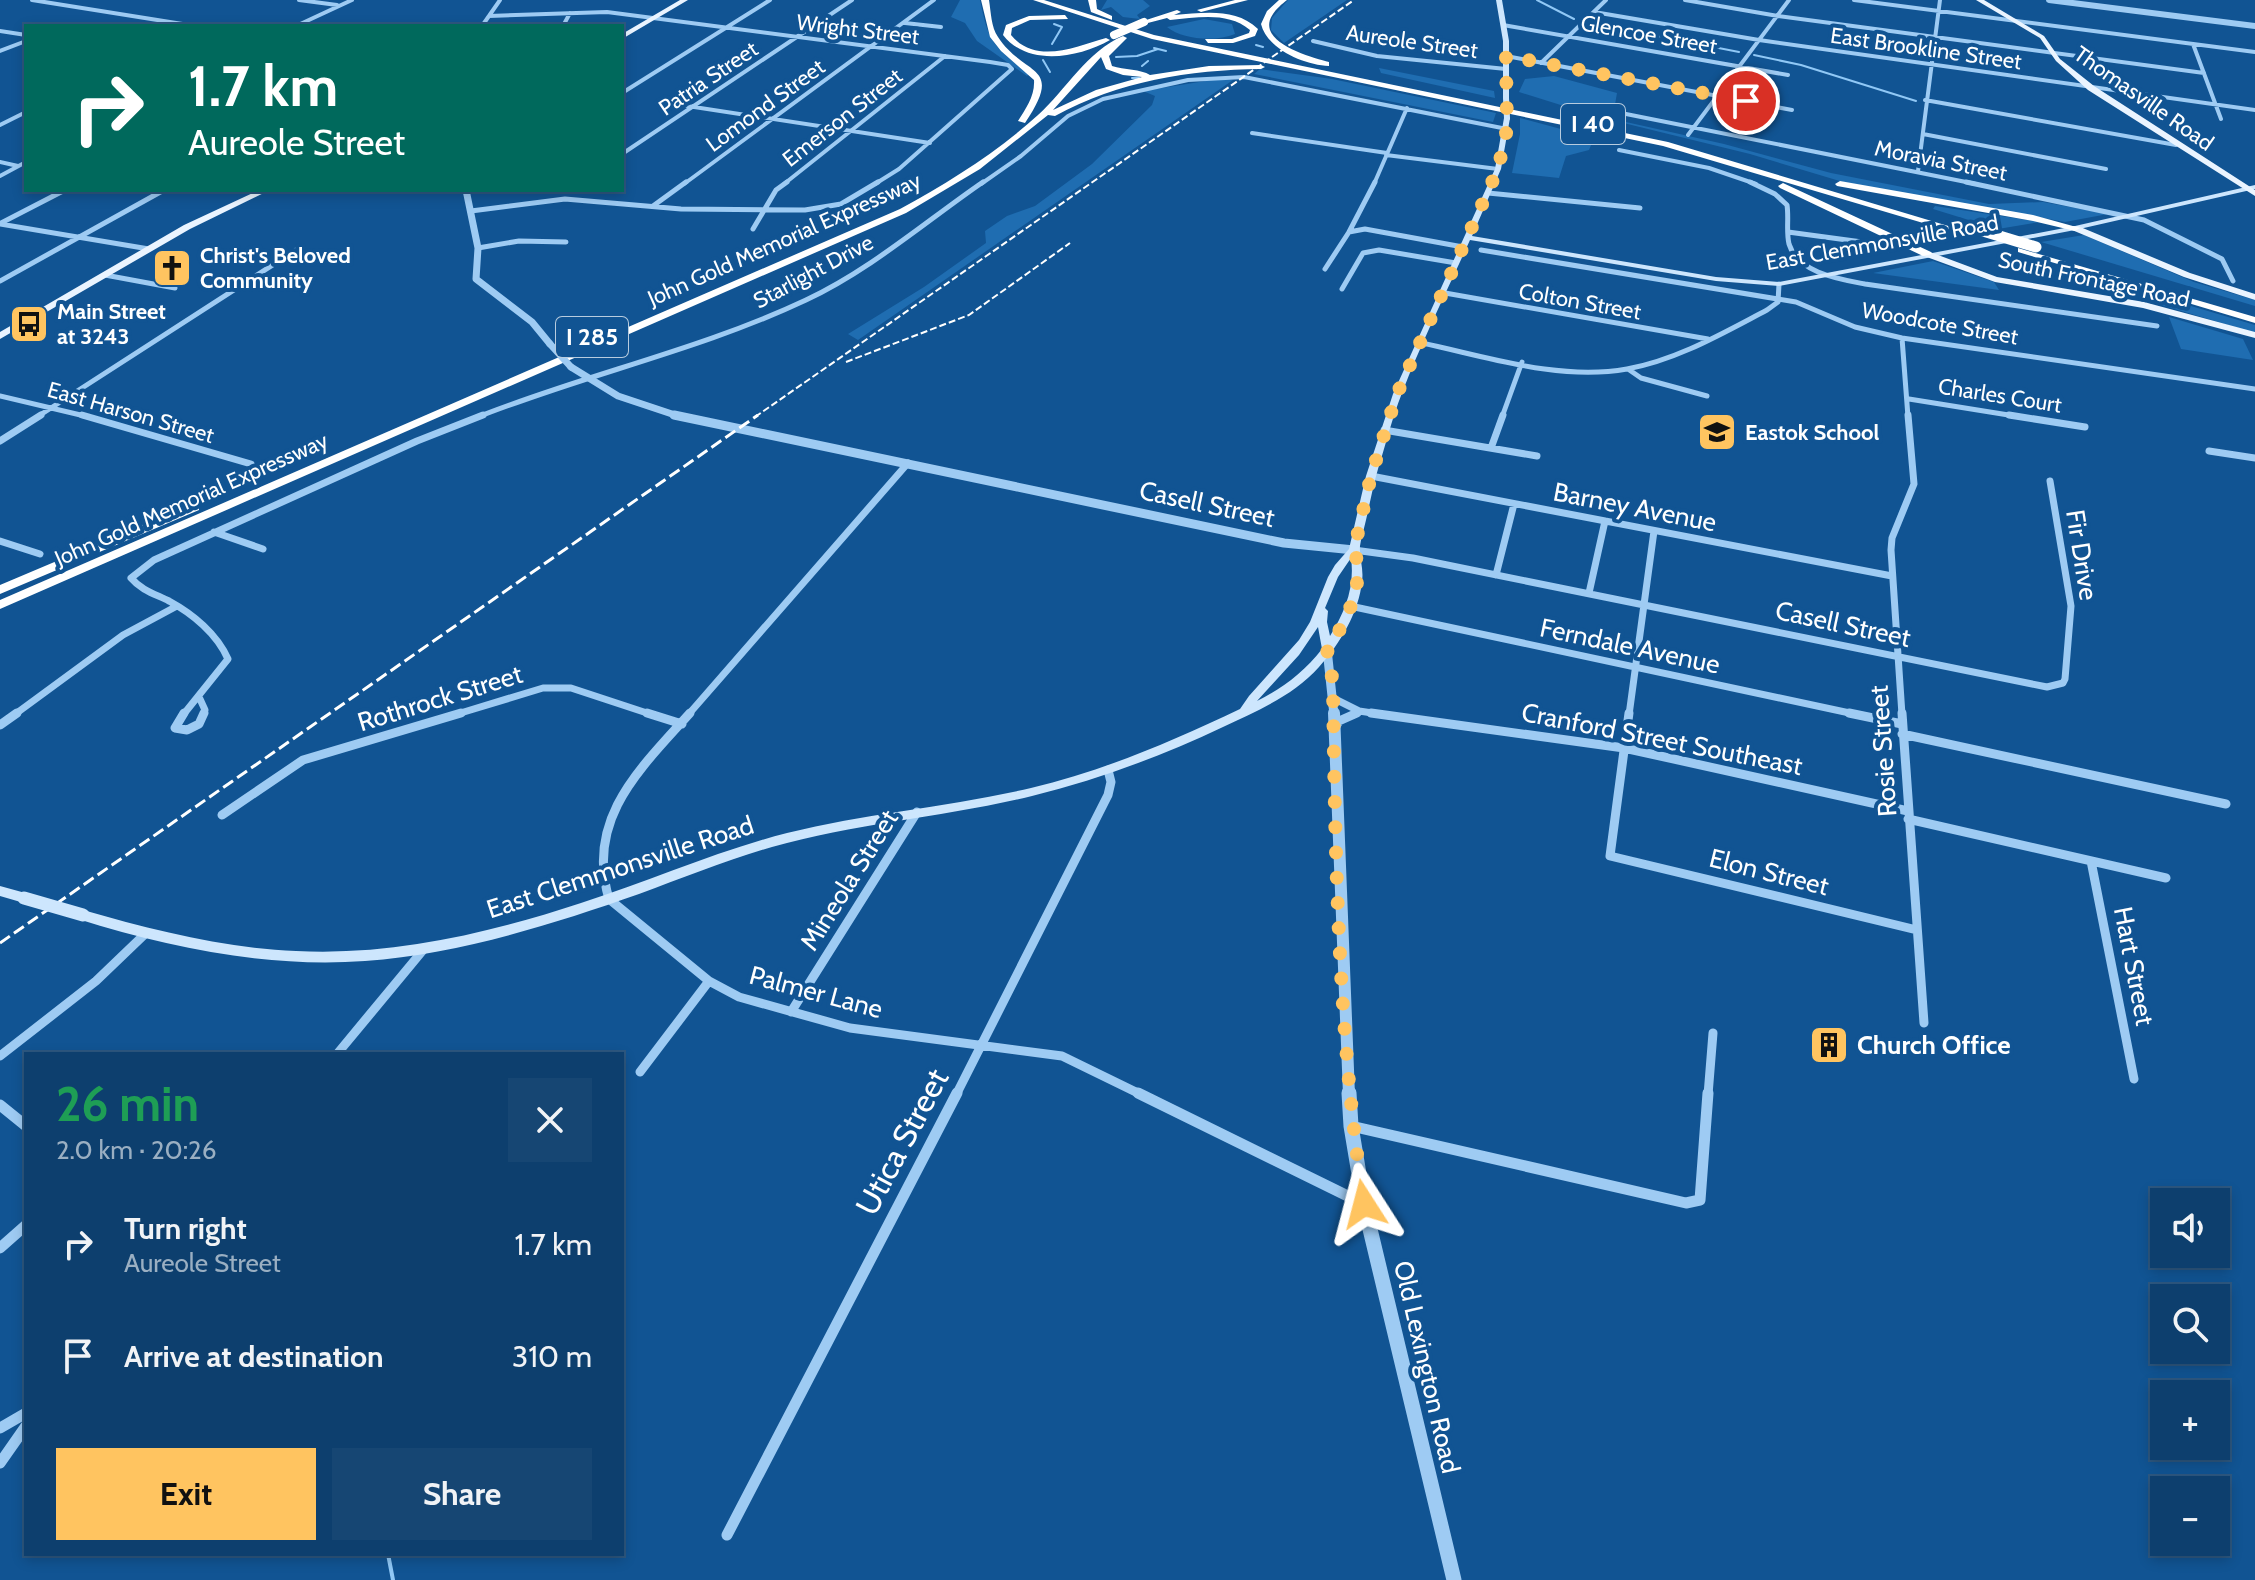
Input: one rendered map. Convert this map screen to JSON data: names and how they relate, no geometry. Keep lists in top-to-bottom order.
{
  "streets": {
    "highway": ["I 40", "John Gold Memorial Expressway", "I 285"],
    "main road": ["Thomasville Road", "East Clemmonsville Road", "South Frontage Road"],
    "street": [
      "Wright Street",
      "Glencoe Street",
      "Aureole Street",
      "East Brookline Street",
      "Patria Street",
      "Lomond Street",
      "Emerson Street",
      "Moravia Street",
      "Starlight Drive",
      "Colton Street",
      "Woodcote Street",
      "Charles Court",
      "East Harson Street",
      "Casell Street",
      "Barney Avenue",
      "Fir Drive",
      "Ferndale Avenue",
      "Rothrock Street",
      "Cranford Street Southeast",
      "Rosie Street",
      "Elon Street",
      "Mineola Street",
      "Hart Street",
      "Palmer Lane",
      "Utica Street",
      "Old Lexington Road"
    ]
  },
  "crossings": [
    ["Wright Street", "Patria Street"],
    ["Wright Street", "Lomond Street"],
    ["Wright Street", "Emerson Street"],
    ["East Brookline Street", "Thomasville Road"],
    ["Thomasville Road", "East Clemmonsville Road"],
    ["I 40", "John Gold Memorial Expressway"],
    ["Moravia Street", "East Clemmonsville Road"],
    ["East Clemmonsville Road", "South Frontage Road"],
    ["East Clemmonsville Road", "Woodcote Street"],
    ["East Clemmonsville Road", "Mineola Street"],
    ["East Clemmonsville Road", "Palmer Lane"],
    ["East Clemmonsville Road", "Utica Street"],
    ["East Clemmonsville Road", "Old Lexington Road"],
    ["Starlight Drive", "Casell Street"],
    ["Woodcote Street", "Rosie Street"],
    ["Charles Court", "Rosie Street"],
    ["Casell Street", "Fir Drive"],
    ["Casell Street", "Rosie Street"],
    ["Barney Avenue", "Rosie Street"],
    ["Ferndale Avenue", "Rosie Street"],
    ["Cranford Street Southeast", "Rosie Street"],
    ["Cranford Street Southeast", "Elon Street"],
    ["Cranford Street Southeast", "Hart Street"],
    ["Cranford Street Southeast", "Old Lexington Road"],
    ["Rosie Street", "Elon Street"],
    ["Mineola Street", "Palmer Lane"],
    ["Palmer Lane", "Utica Street"],
    ["Palmer Lane", "Old Lexington Road"]
  ],
  "places": {
    "church": ["Christ's Beloved Community"],
    "bus stop": ["Main Street at 3243"],
    "school or university": ["Eastok School"],
    "building": ["Church Office"]
  },
  "page": {
    "turn": ["1.7 km", "Aureole Street"],
    "heading": ["26 min", "2.0 km · 20:26"],
    "map_buttons": ["+", "−"],
    "list": [
      {
        "name": "Turn right",
        "note": "Aureole Street",
        "value": "1.7 km"
      },
      {
        "name": "Arrive at destination",
        "value": "310 m"
      }
    ],
    "buttons": ["Exit", "Share"]
  }
}
